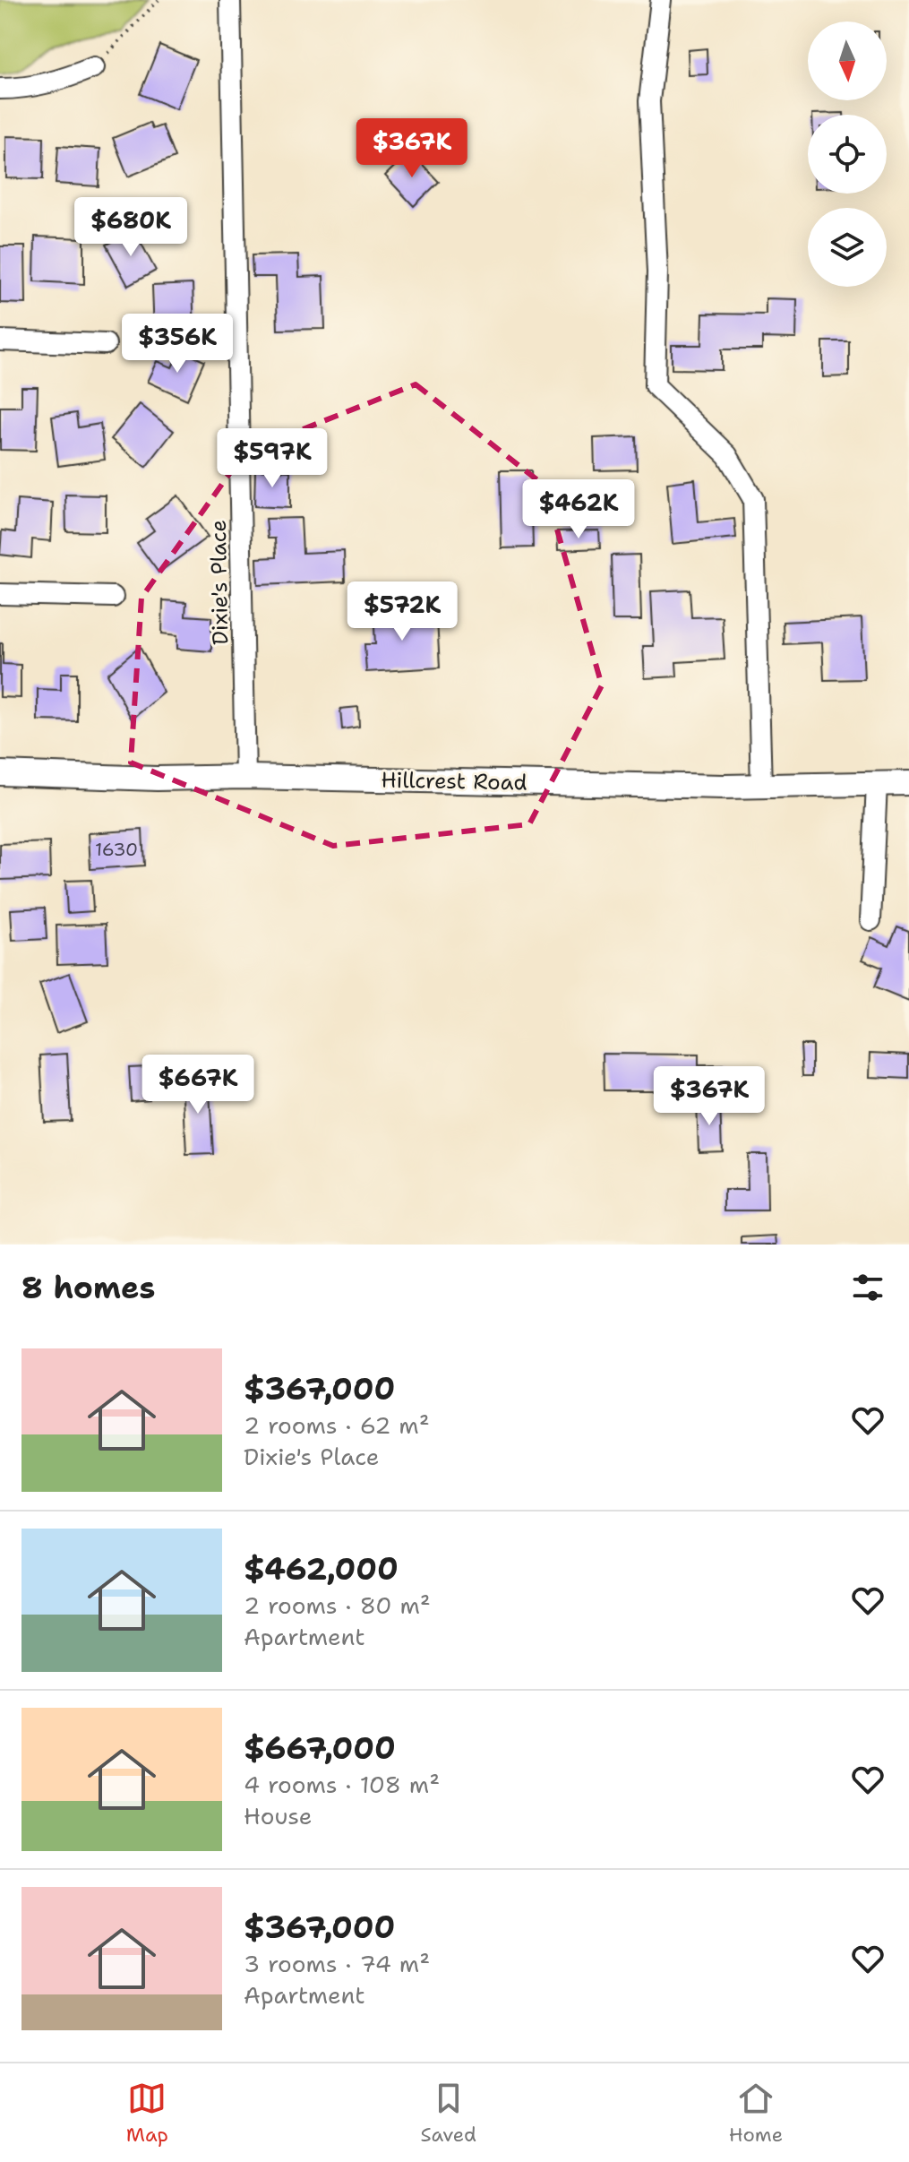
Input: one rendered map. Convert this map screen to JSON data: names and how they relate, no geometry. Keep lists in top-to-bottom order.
{
  "streets": {
    "street": ["Dixie's Place", "Hillcrest Road"]
  },
  "crossings": [
    ["Dixie's Place", "Hillcrest Road"]
  ],
  "house_numbers": ["1630"],
  "north": "bottom",
  "page": {
    "price": [
      "$367K",
      "$680K",
      "$356K",
      "$597K",
      "$462K",
      "$572K",
      "$667K",
      "$367K"
    ],
    "heading": "8 homes",
    "list": [
      {
        "name": "$367,000",
        "note": "2 rooms · 62 m² · Dixie's Place"
      },
      {
        "name": "$462,000",
        "note": "2 rooms · 80 m² · Apartment"
      },
      {
        "name": "$667,000",
        "note": "4 rooms · 108 m² · House"
      },
      {
        "name": "$367,000",
        "note": "3 rooms · 74 m² · Apartment"
      }
    ],
    "tabs": ["Map", "Saved", "Home"]
  }
}
